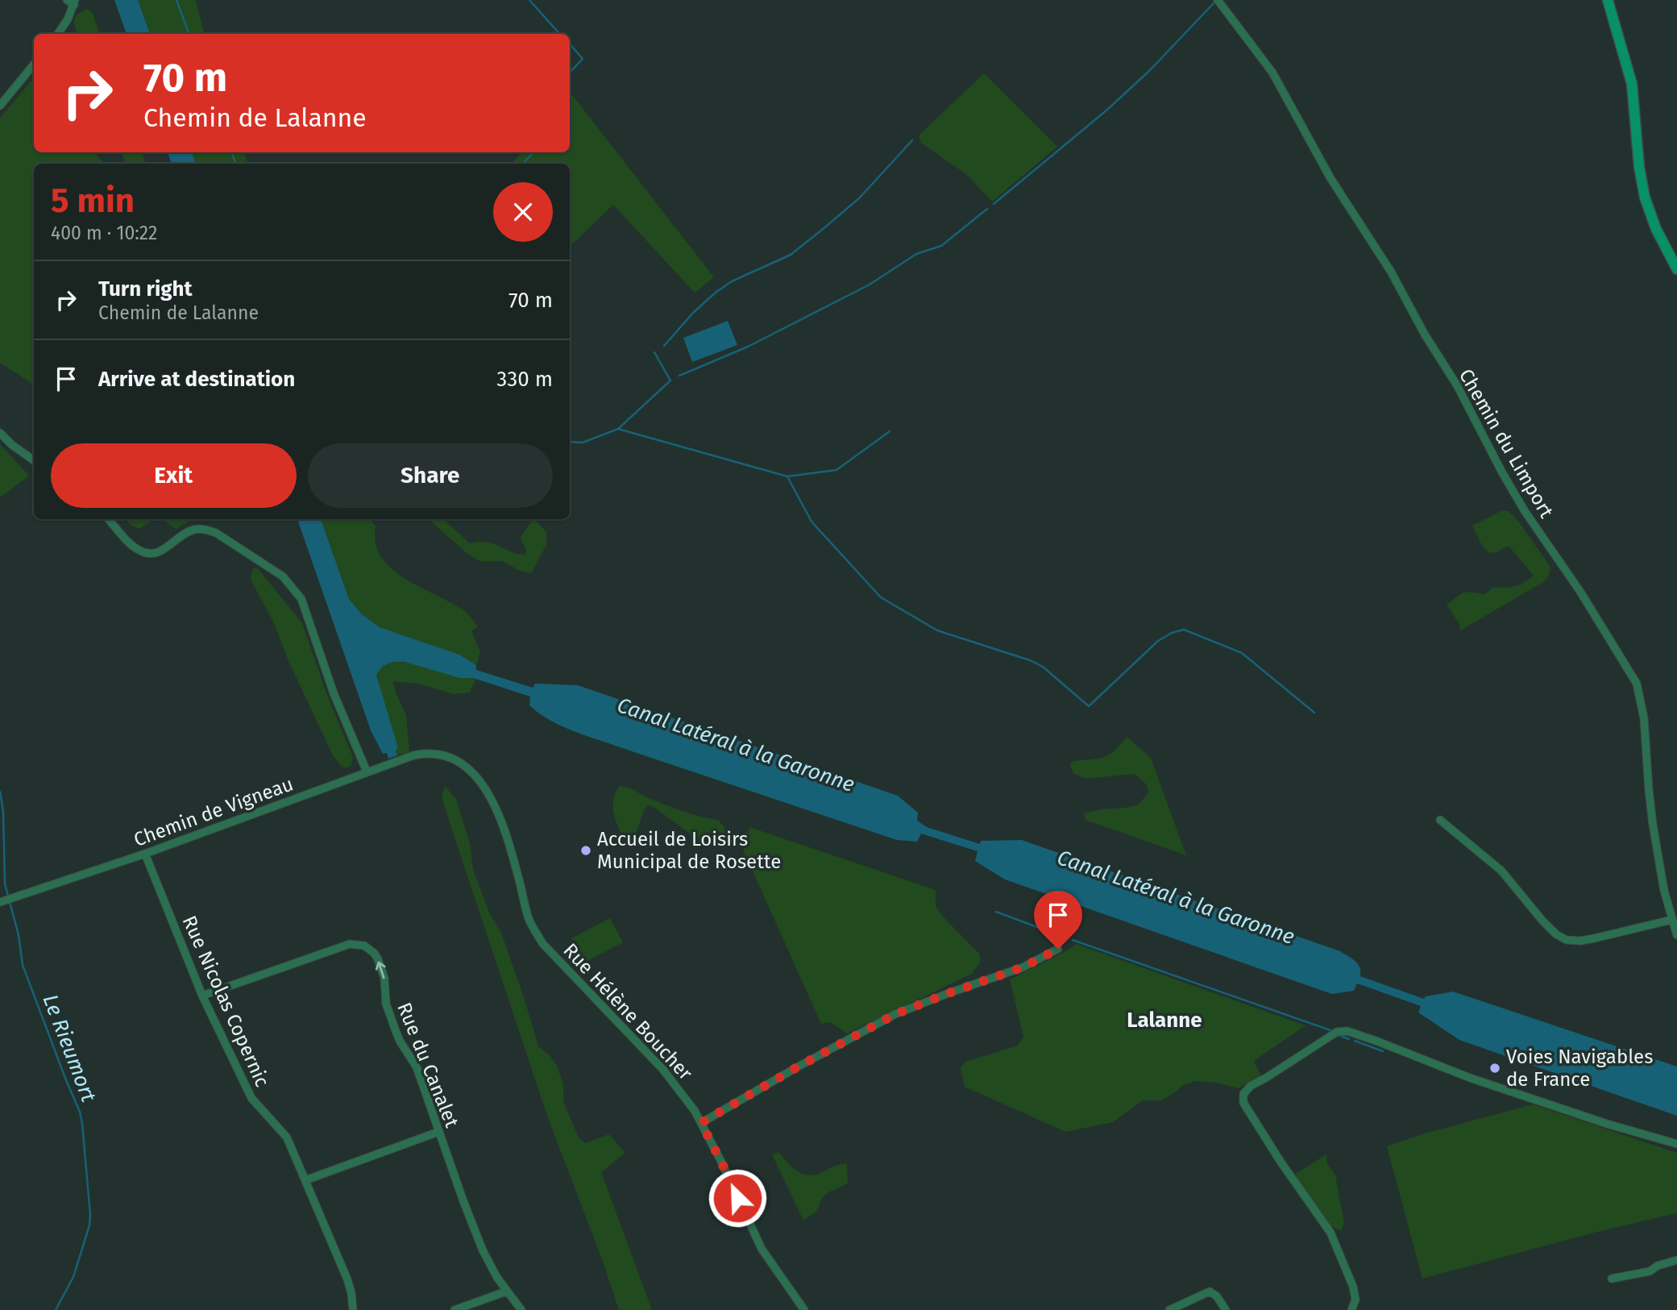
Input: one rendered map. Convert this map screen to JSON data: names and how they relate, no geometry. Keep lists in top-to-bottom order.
{
  "streets": {
    "street": [
      "Chemin du Limport",
      "Chemin de Vigneau",
      "Rue Nicolas Copernic",
      "Rue Hélène Boucher",
      "Rue du Canalet"
    ]
  },
  "crossings": [
    ["Chemin de Vigneau", "Rue Nicolas Copernic"],
    ["Chemin de Vigneau", "Rue Hélène Boucher"],
    ["Rue Nicolas Copernic", "Rue du Canalet"]
  ],
  "districts": ["Lalanne"],
  "water": ["Canal Latéral à la Garonne", "Le Rieumort"],
  "places": ["Accueil de Loisirs Municipal de Rosette", "Voies Navigables de France"],
  "page": {
    "turn": ["70 m", "Chemin de Lalanne"],
    "heading": ["5 min", "400 m · 10:22"],
    "list": [
      {
        "name": "Turn right",
        "note": "Chemin de Lalanne",
        "value": "70 m"
      },
      {
        "name": "Arrive at destination",
        "value": "330 m"
      }
    ],
    "buttons": ["Exit", "Share"]
  }
}
